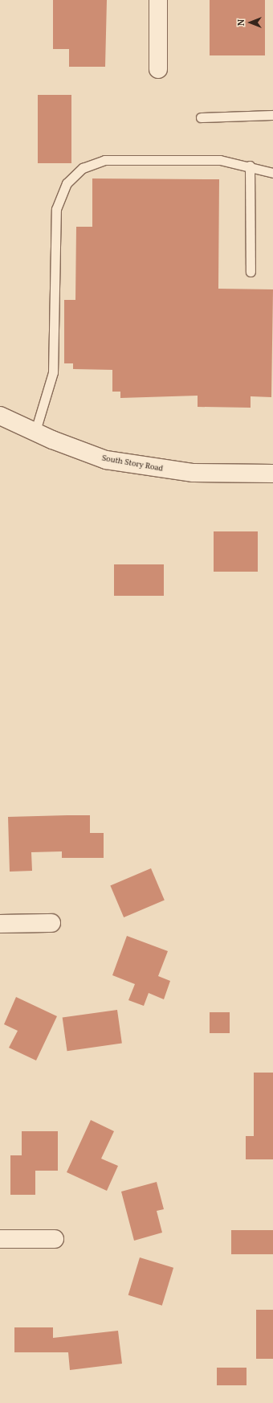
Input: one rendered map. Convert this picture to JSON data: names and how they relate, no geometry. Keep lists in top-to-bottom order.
{
  "streets": {
    "main road": ["South Story Road"]
  },
  "north": "left"
}
